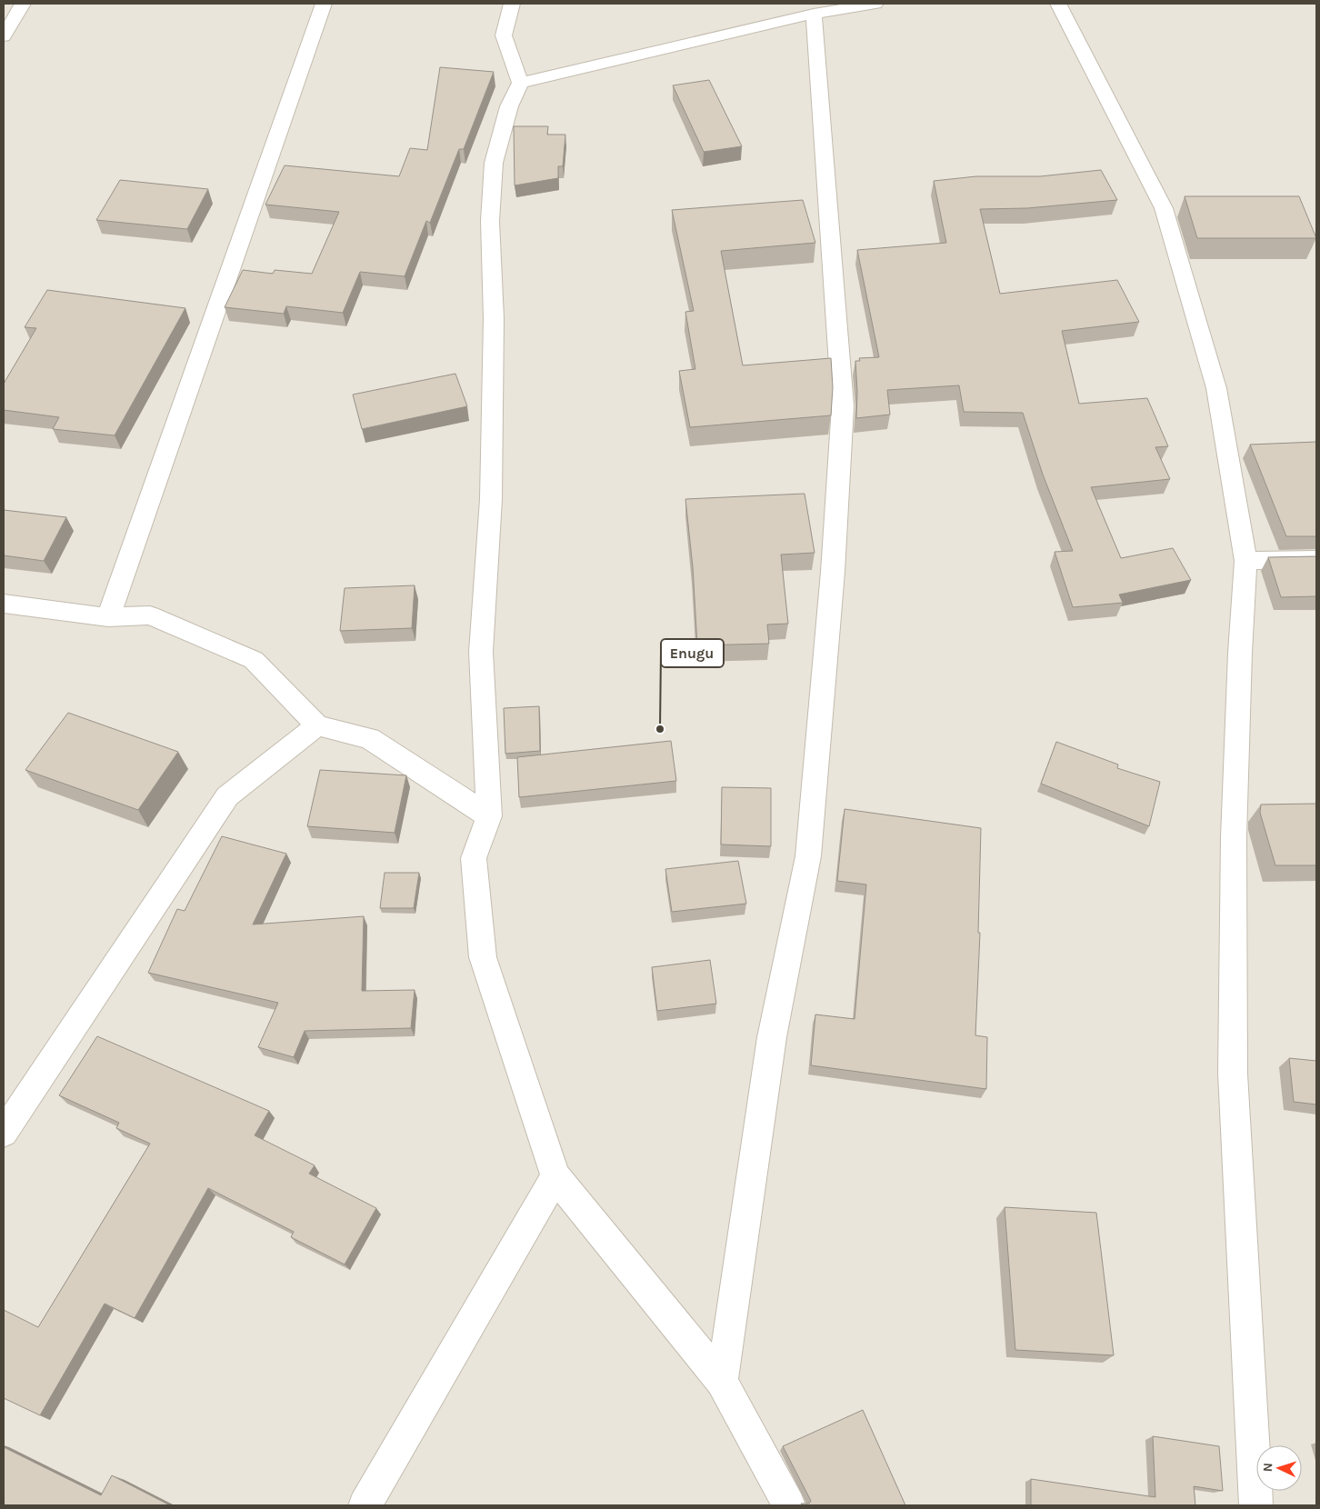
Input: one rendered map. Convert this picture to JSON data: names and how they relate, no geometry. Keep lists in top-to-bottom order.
{
  "places": ["Enugu"],
  "north": "left"
}
